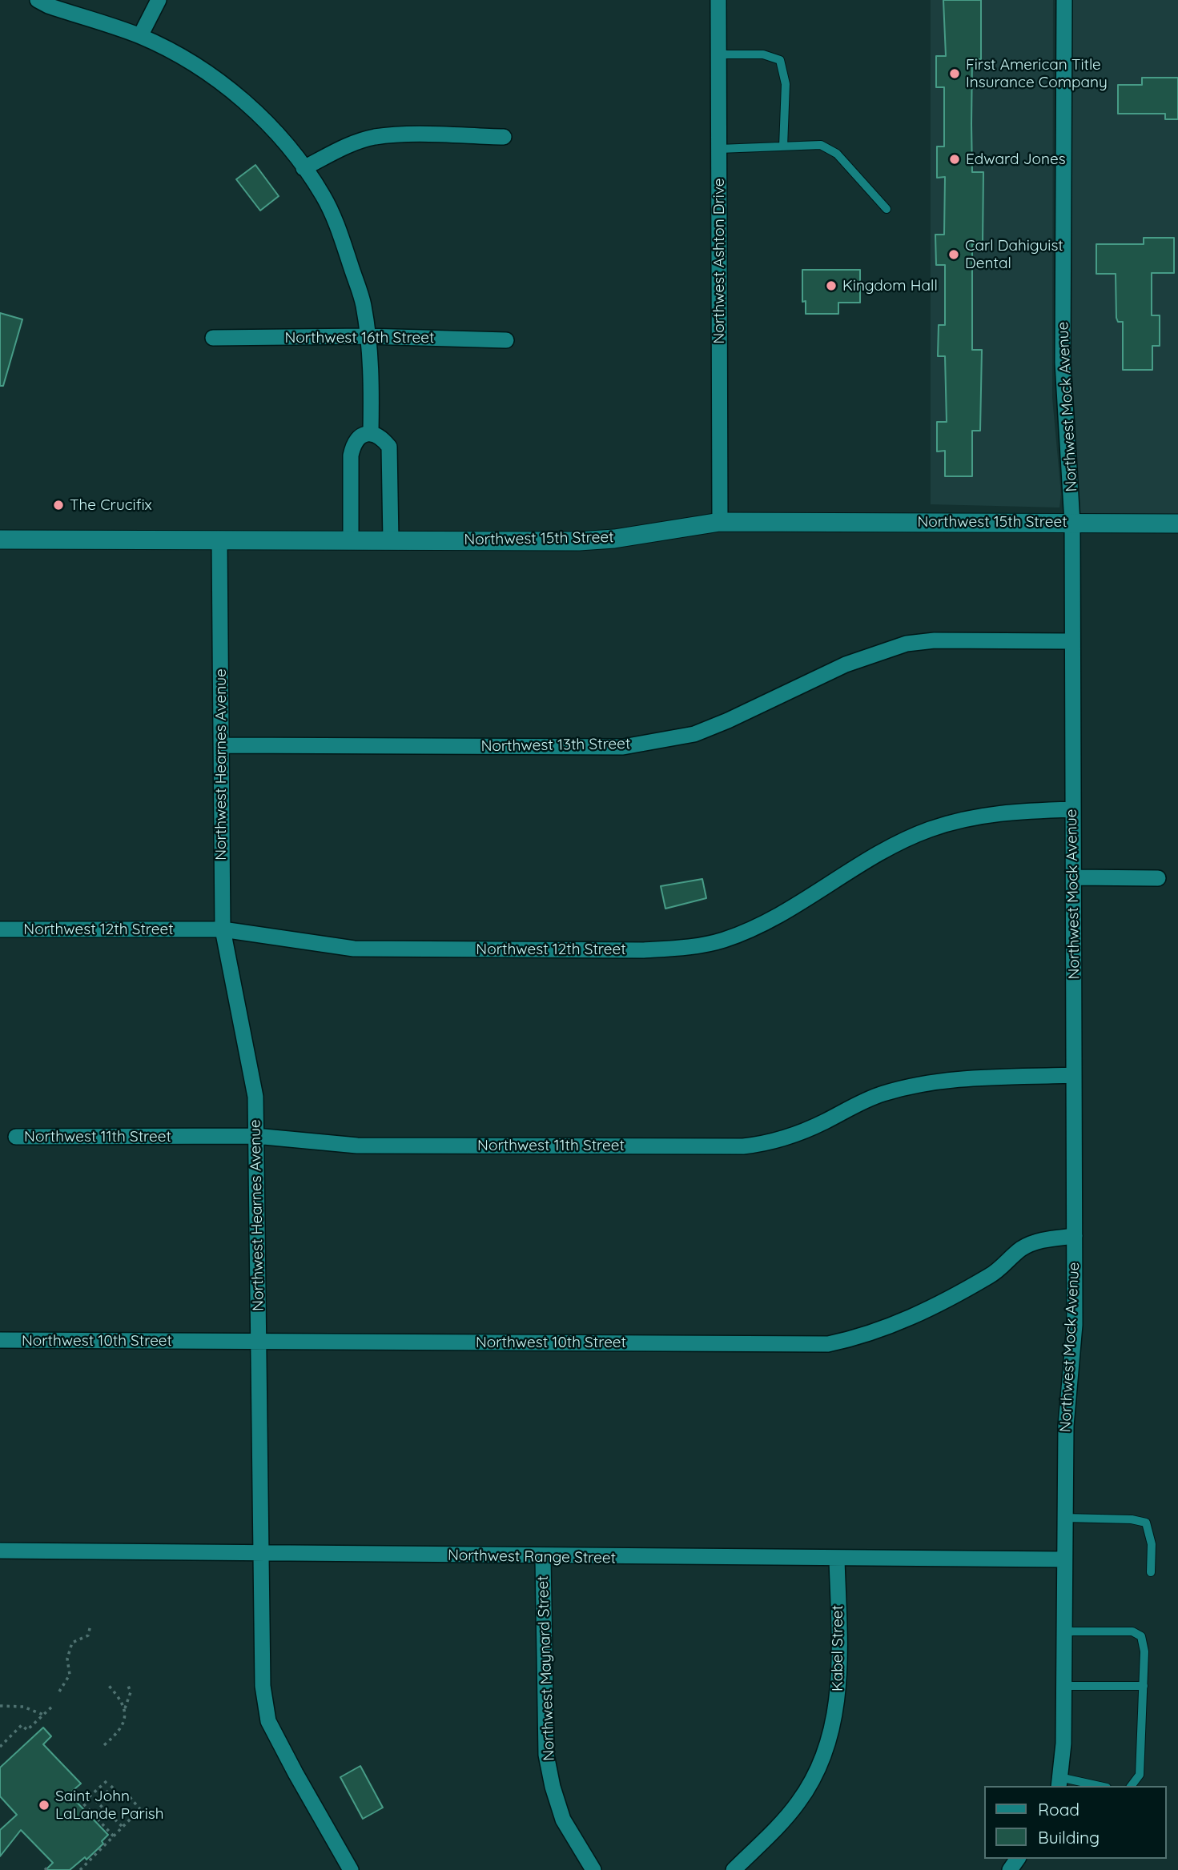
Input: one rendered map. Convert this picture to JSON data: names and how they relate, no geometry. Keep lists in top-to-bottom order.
{
  "streets": {
    "street": [
      "Northwest Ashton Drive",
      "Northwest 16th Street",
      "Northwest Mock Avenue",
      "Northwest 15th Street",
      "Northwest 13th Street",
      "Northwest Hearnes Avenue",
      "Northwest 12th Street",
      "Northwest 11th Street",
      "Northwest 10th Street",
      "Northwest Range Street",
      "Kabel Street",
      "Northwest Maynard Street"
    ]
  },
  "crossings": [
    ["Northwest Ashton Drive", "Northwest 15th Street"],
    ["Northwest Mock Avenue", "Northwest 15th Street"],
    ["Northwest Mock Avenue", "Northwest 13th Street"],
    ["Northwest Mock Avenue", "Northwest 12th Street"],
    ["Northwest Mock Avenue", "Northwest 11th Street"],
    ["Northwest Mock Avenue", "Northwest 10th Street"],
    ["Northwest Mock Avenue", "Northwest Range Street"],
    ["Northwest 15th Street", "Northwest Hearnes Avenue"],
    ["Northwest 13th Street", "Northwest Hearnes Avenue"],
    ["Northwest Hearnes Avenue", "Northwest 12th Street"],
    ["Northwest Hearnes Avenue", "Northwest 11th Street"],
    ["Northwest Hearnes Avenue", "Northwest 10th Street"],
    ["Northwest Hearnes Avenue", "Northwest Range Street"],
    ["Northwest Range Street", "Kabel Street"],
    ["Northwest Range Street", "Northwest Maynard Street"]
  ],
  "places": [
    "First American Title Insurance Company",
    "Edward Jones",
    "Carl Dahiguist Dental",
    "Kingdom Hall",
    "The Crucifix",
    "Saint John LaLande Parish"
  ],
  "legend": ["Road", "Building"]
}
